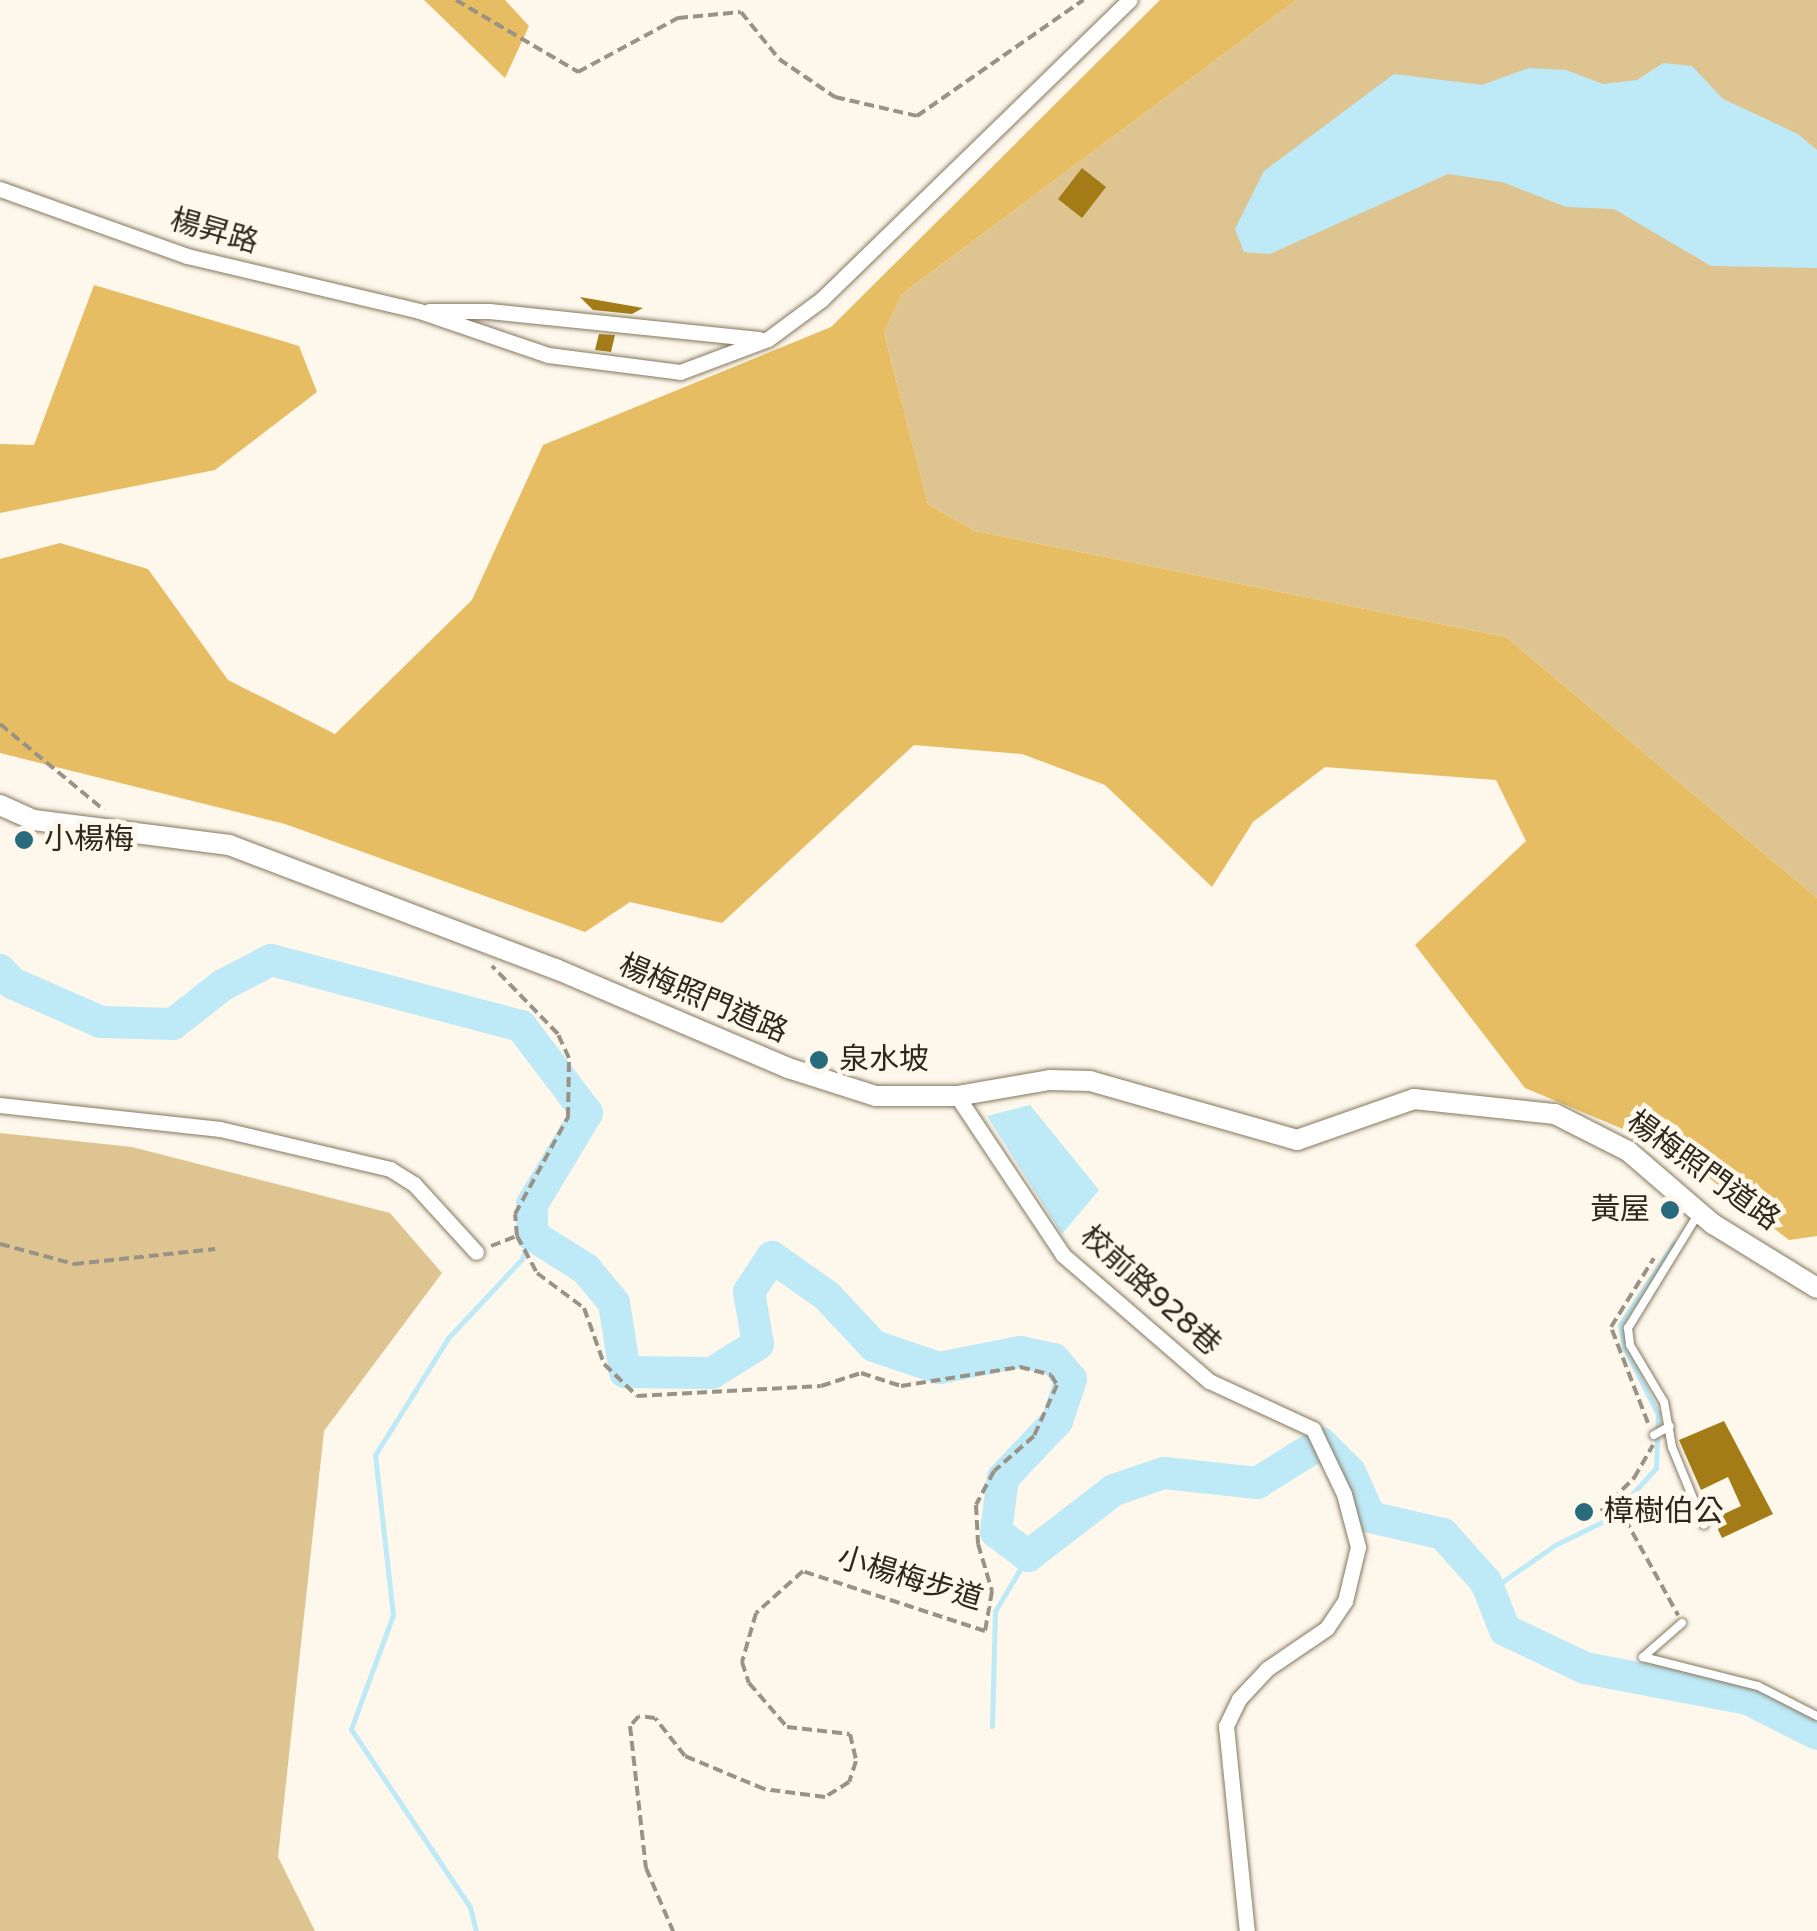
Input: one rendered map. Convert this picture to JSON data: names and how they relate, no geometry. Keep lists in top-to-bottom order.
{
  "streets": {
    "street": ["楊昇路", "楊梅照門道路", "校前路928巷"],
    "path": ["小楊梅步道"]
  },
  "crossings": [
    ["楊梅照門道路", "校前路928巷"]
  ],
  "places": [
    "小楊梅",
    "泉水坡",
    "黃屋",
    "樟樹伯公"
  ]
}
